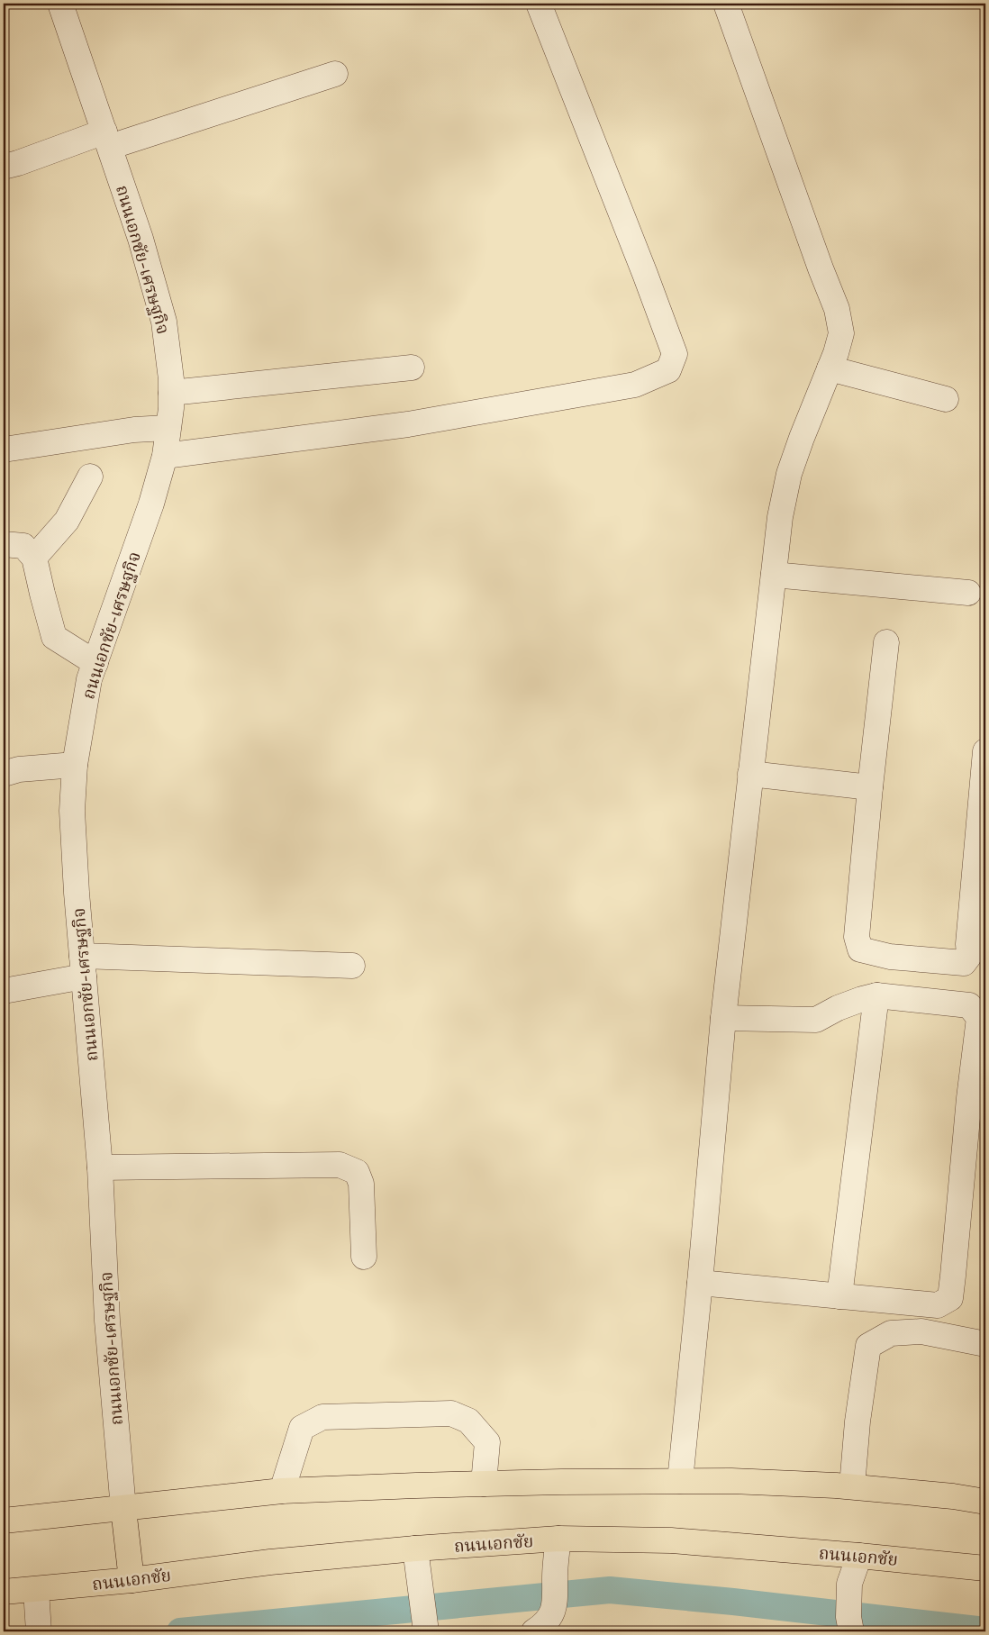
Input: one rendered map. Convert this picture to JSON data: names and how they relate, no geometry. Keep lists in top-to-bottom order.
{
  "streets": {
    "main road": ["ถนนเอกชัย"],
    "street": ["ถนนเอกชัย-เศรษฐกิจ"]
  }
}
